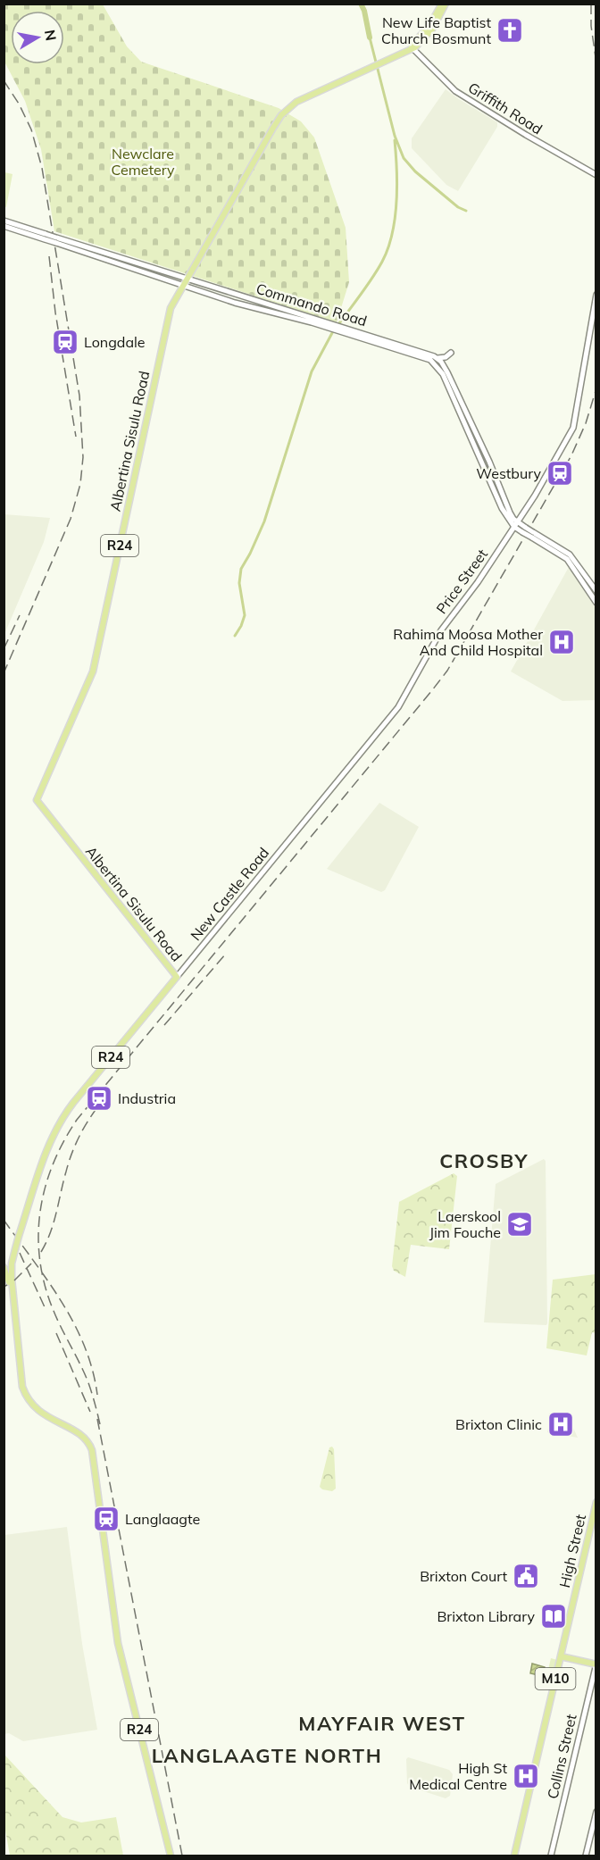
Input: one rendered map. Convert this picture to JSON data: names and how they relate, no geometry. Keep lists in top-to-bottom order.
{
  "streets": {
    "main road": [
      "Griffith Road",
      "Commando Road",
      "Albertina Sisulu Road",
      "R24",
      "Price Street",
      "New Castle Road",
      "High Street",
      "M10",
      "Collins Street"
    ]
  },
  "crossings": [
    ["Griffith Road", "Albertina Sisulu Road"],
    ["Commando Road", "Albertina Sisulu Road"],
    ["Commando Road", "Price Street"],
    ["Albertina Sisulu Road", "New Castle Road"],
    ["Price Street", "New Castle Road"]
  ],
  "districts": ["CROSBY", "MAYFAIR WEST", "LANGLAAGTE NORTH"],
  "parks": ["Newclare Cemetery"],
  "places": {
    "church": ["New Life Baptist Church Bosmunt"],
    "station": [
      "Longdale",
      "Westbury",
      "Industria",
      "Langlaagte"
    ],
    "hospital": ["Rahima Moosa Mother And Child Hospital", "Brixton Clinic", "High St Medical Centre"],
    "school or university": ["Laerskool Jim Fouche"],
    "public building": ["Brixton Court"],
    "library": ["Brixton Library"]
  },
  "north": "right"
}
